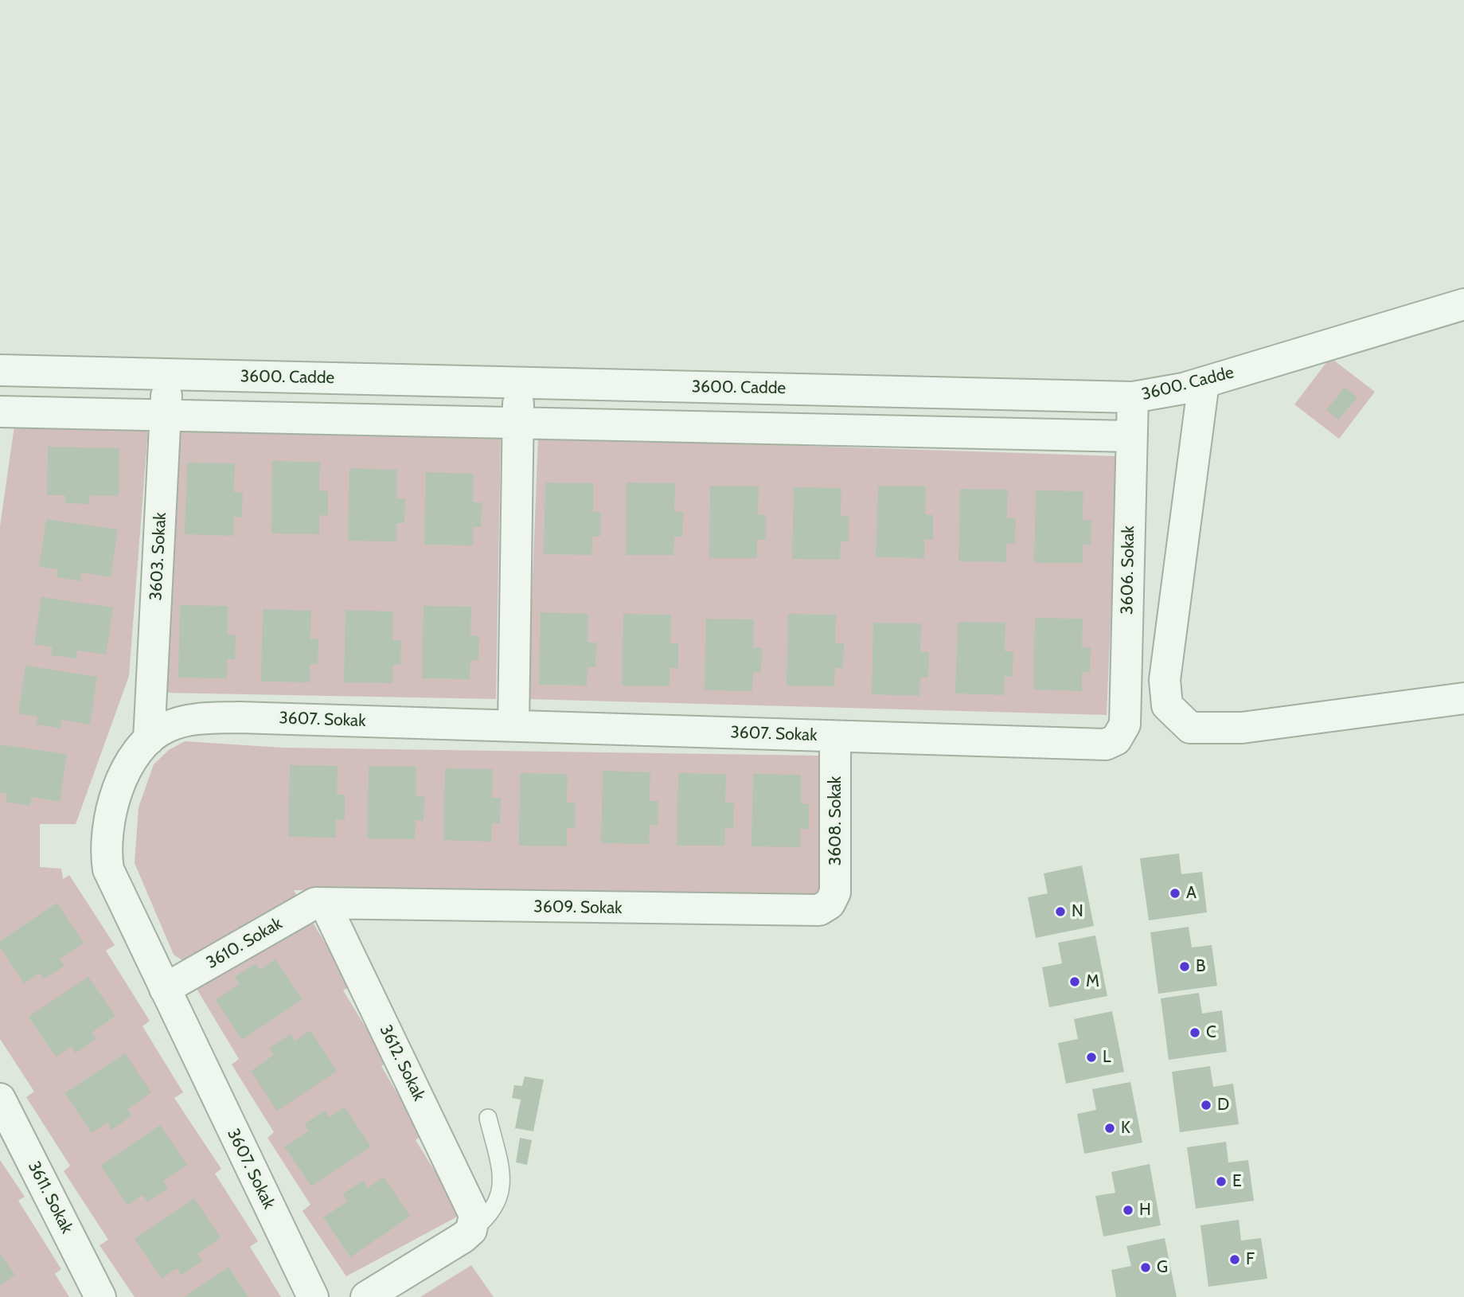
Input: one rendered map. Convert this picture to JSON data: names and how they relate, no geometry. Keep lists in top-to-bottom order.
{
  "streets": {
    "street": [
      "3600. Cadde",
      "3603. Sokak",
      "3606. Sokak",
      "3607. Sokak",
      "3608. Sokak",
      "3609. Sokak",
      "3610. Sokak",
      "3612. Sokak",
      "3611. Sokak"
    ]
  },
  "crossings": [
    ["3600. Cadde", "3603. Sokak"],
    ["3600. Cadde", "3606. Sokak"],
    ["3603. Sokak", "3607. Sokak"],
    ["3606. Sokak", "3607. Sokak"],
    ["3607. Sokak", "3608. Sokak"],
    ["3607. Sokak", "3610. Sokak"],
    ["3608. Sokak", "3609. Sokak"],
    ["3609. Sokak", "3610. Sokak"],
    ["3609. Sokak", "3612. Sokak"],
    ["3610. Sokak", "3612. Sokak"]
  ],
  "places": [
    "A",
    "N",
    "B",
    "M",
    "C",
    "L",
    "D",
    "K",
    "E",
    "H",
    "F",
    "G"
  ]
}
